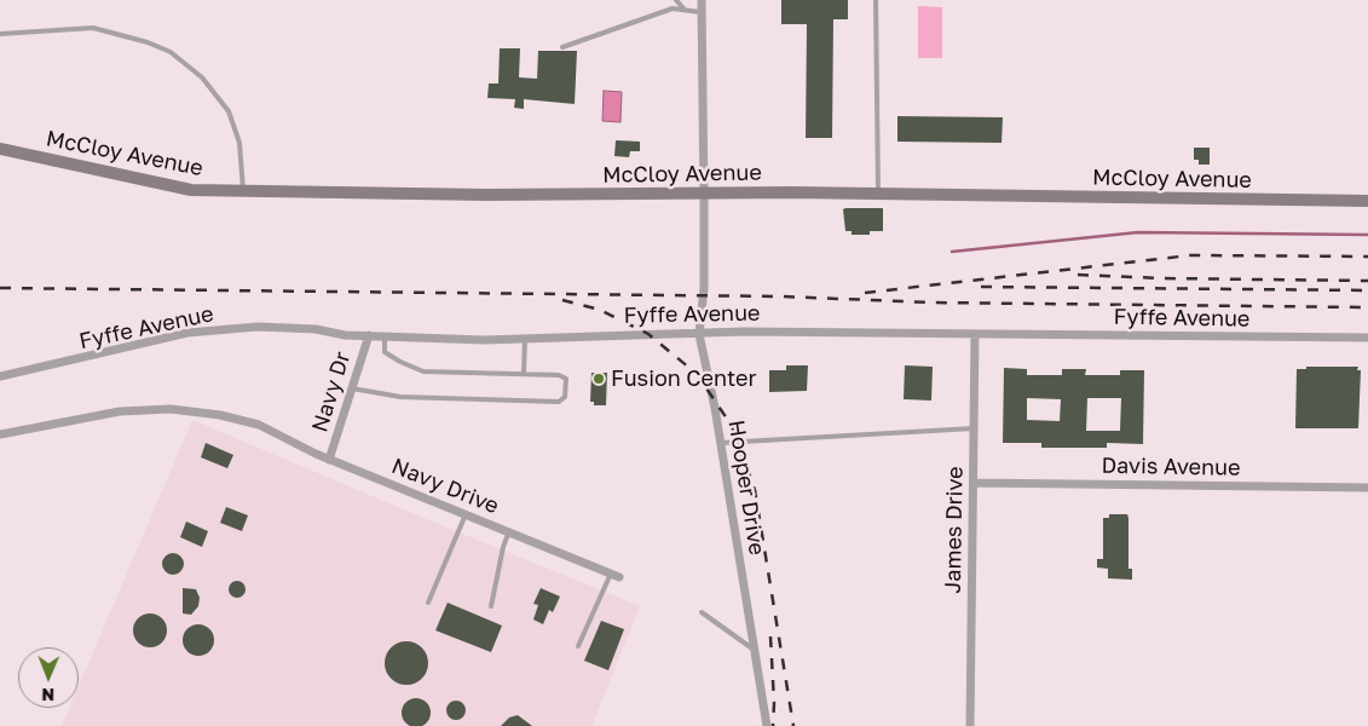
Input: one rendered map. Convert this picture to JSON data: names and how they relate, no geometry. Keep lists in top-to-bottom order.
{
  "streets": {
    "street": [
      "McCloy Avenue",
      "Fyffe Avenue",
      "Navy Dr",
      "Davis Avenue",
      "Navy Drive",
      "Hooper Drive",
      "James Drive"
    ]
  },
  "crossings": [
    ["McCloy Avenue", "Hooper Drive"],
    ["Fyffe Avenue", "Navy Dr"],
    ["Fyffe Avenue", "Hooper Drive"],
    ["Fyffe Avenue", "James Drive"],
    ["Navy Dr", "Navy Drive"],
    ["Davis Avenue", "James Drive"]
  ],
  "places": ["Fusion Center"],
  "north": "bottom"
}
